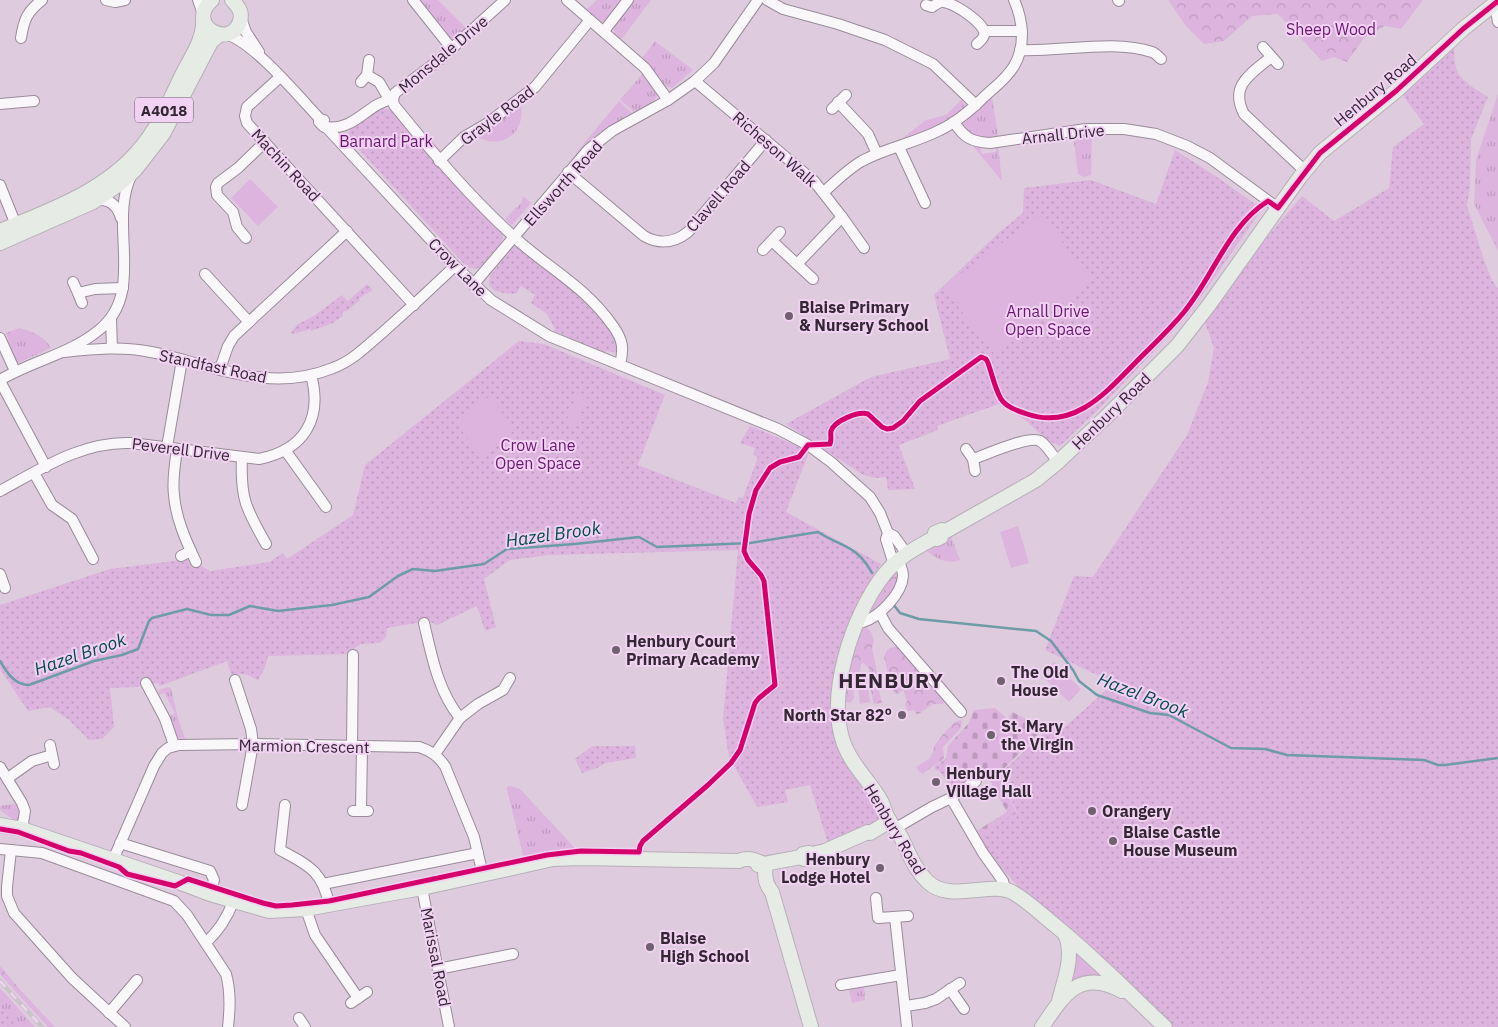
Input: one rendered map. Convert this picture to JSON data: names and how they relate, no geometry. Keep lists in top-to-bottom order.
{
  "streets": {
    "main road": ["Henbury Road", "A4018"],
    "street": [
      "Monsdale Drive",
      "Grayle Road",
      "Arnall Drive",
      "Richeson Walk",
      "Machin Road",
      "Ellsworth Road",
      "Clavell Road",
      "Crow Lane",
      "Standfast Road",
      "Peverell Drive",
      "Marmion Crescent",
      "Marissal Road"
    ]
  },
  "crossings": [
    ["Monsdale Drive", "Crow Lane"],
    ["Henbury Road", "Arnall Drive"],
    ["Henbury Road", "Crow Lane"],
    ["A4018", "Crow Lane"],
    ["Richeson Walk", "Ellsworth Road"],
    ["Richeson Walk", "Clavell Road"],
    ["Machin Road", "Crow Lane"],
    ["Machin Road", "Standfast Road"],
    ["Ellsworth Road", "Clavell Road"],
    ["Ellsworth Road", "Crow Lane"],
    ["Crow Lane", "Standfast Road"],
    ["Standfast Road", "Peverell Drive"]
  ],
  "districts": ["HENBURY"],
  "water": ["Hazel Brook"],
  "parks": [
    "Sheep Wood",
    "Barnard Park",
    "Arnall Drive Open Space",
    "Crow Lane Open Space"
  ],
  "places": [
    "Blaise Primary & Nursery School",
    "Henbury Court Primary Academy",
    "The Old House",
    "North Star 82°",
    "St. Mary the Virgin",
    "Henbury Village Hall",
    "Orangery",
    "Blaise Castle House Museum",
    "Henbury Lodge Hotel",
    "Blaise High School"
  ]
}
